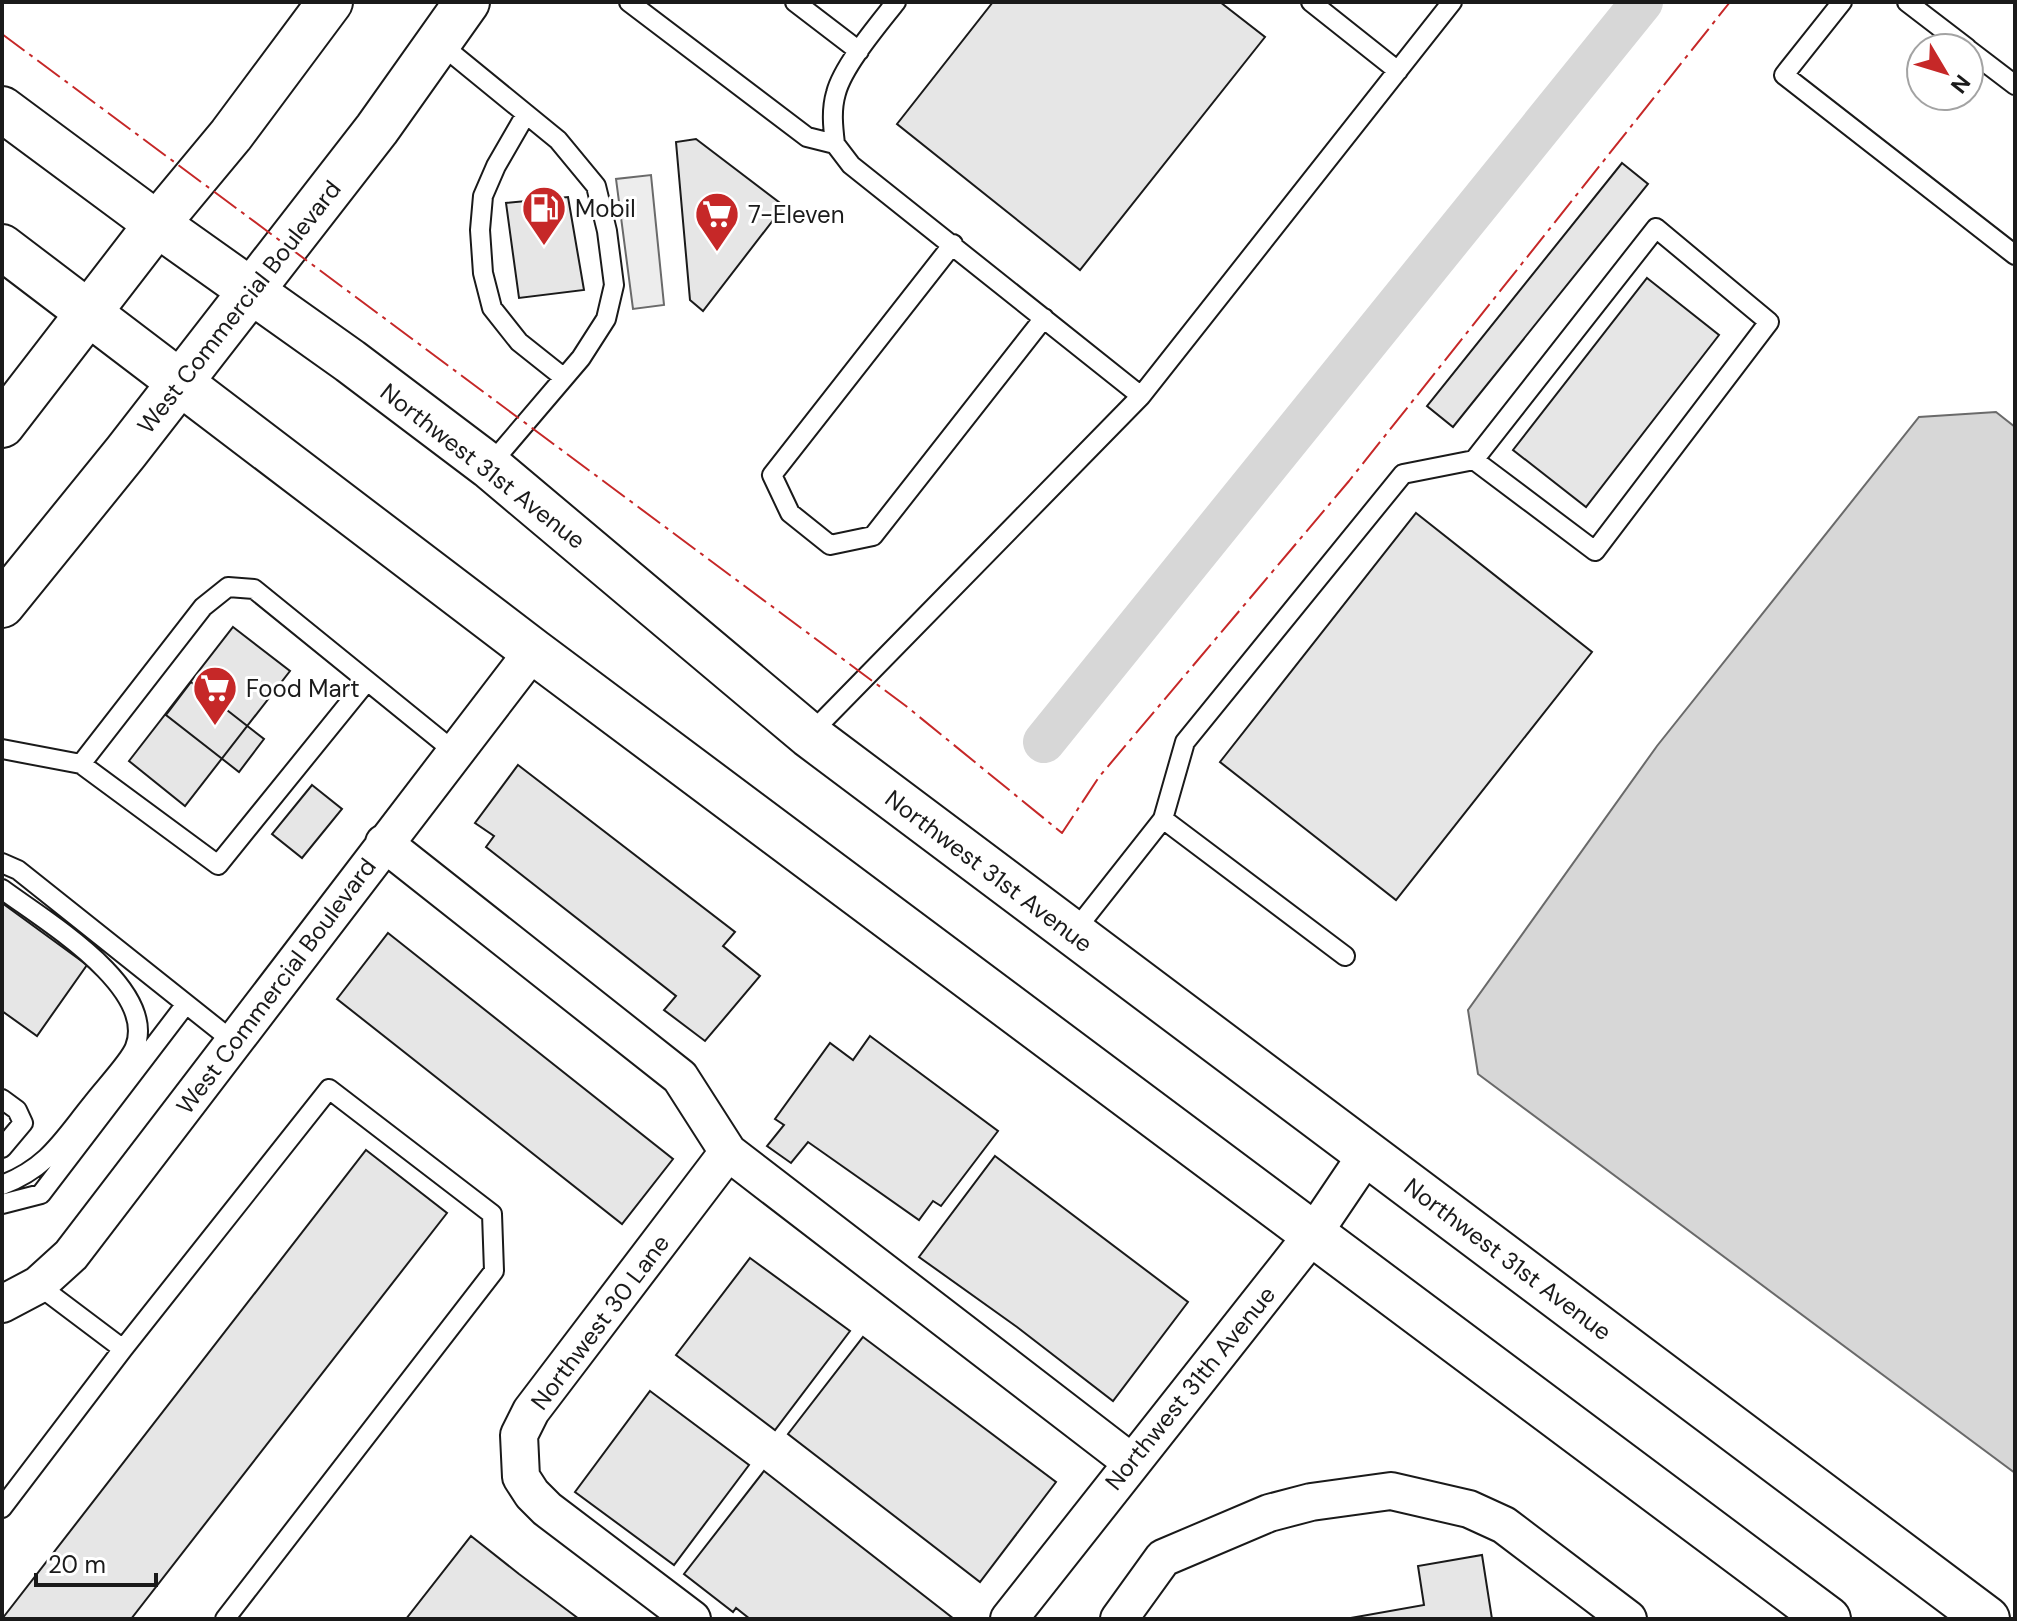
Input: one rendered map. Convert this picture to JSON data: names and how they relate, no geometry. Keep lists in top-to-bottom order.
{
  "streets": {
    "main road": ["West Commercial Boulevard", "Northwest 31st Avenue"],
    "street": ["Northwest 30 Lane", "Northwest 31th Avenue"]
  },
  "crossings": [
    ["West Commercial Boulevard", "Northwest 31st Avenue"],
    ["Northwest 31st Avenue", "Northwest 31th Avenue"]
  ],
  "places": {
    "fuel station": ["Mobil"],
    "supermarket": ["7-Eleven", "Food Mart"]
  },
  "scale_bar": "20 m",
  "north": "bottom right"
}
